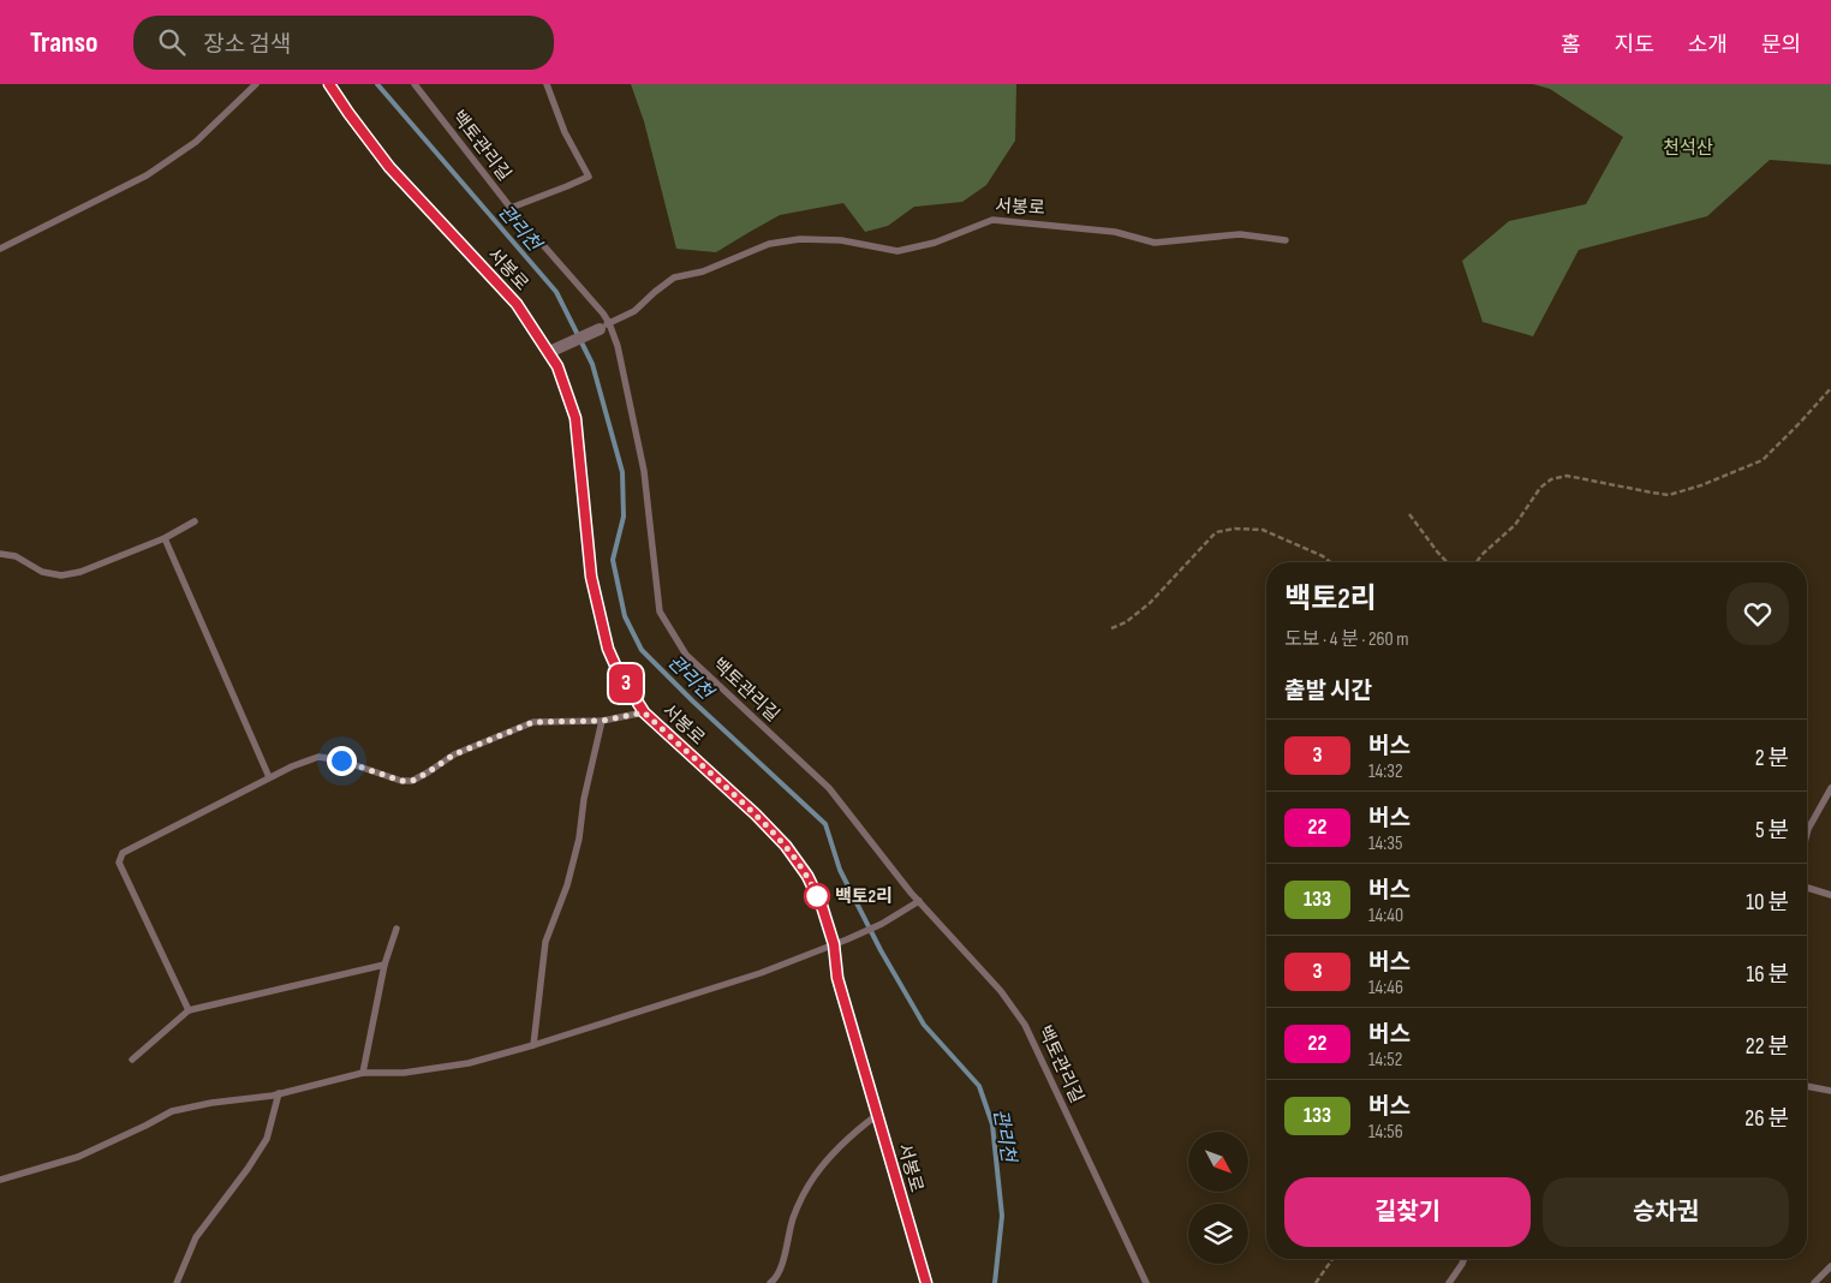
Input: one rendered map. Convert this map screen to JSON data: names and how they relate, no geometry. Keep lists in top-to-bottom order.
{
  "streets": {
    "main road": ["서봉로"],
    "lane": ["백토관리길"]
  },
  "crossings": [
    ["백토관리길", "서봉로"]
  ],
  "water": ["관리천"],
  "parks": ["천석산"],
  "places": ["백토2리"],
  "lines": ["bus line 3"],
  "north": "bottom right",
  "page": {
    "header": "Transo",
    "search": "장소 검색",
    "nav": [
      "홈",
      "지도",
      "소개",
      "문의"
    ],
    "on_map": "3",
    "heading": [
      ["백토2리", "도보 · 4 분 · 260 m"],
      "출발 시간"
    ],
    "list": [
      {
        "mark": "3",
        "name": "버스",
        "note": "14:32",
        "value": "2 분"
      },
      {
        "mark": "22",
        "name": "버스",
        "note": "14:35",
        "value": "5 분"
      },
      {
        "mark": "133",
        "name": "버스",
        "note": "14:40",
        "value": "10 분"
      },
      {
        "mark": "3",
        "name": "버스",
        "note": "14:46",
        "value": "16 분"
      },
      {
        "mark": "22",
        "name": "버스",
        "note": "14:52",
        "value": "22 분"
      },
      {
        "mark": "133",
        "name": "버스",
        "note": "14:56",
        "value": "26 분"
      }
    ],
    "buttons": ["길찾기", "승차권"]
  }
}
